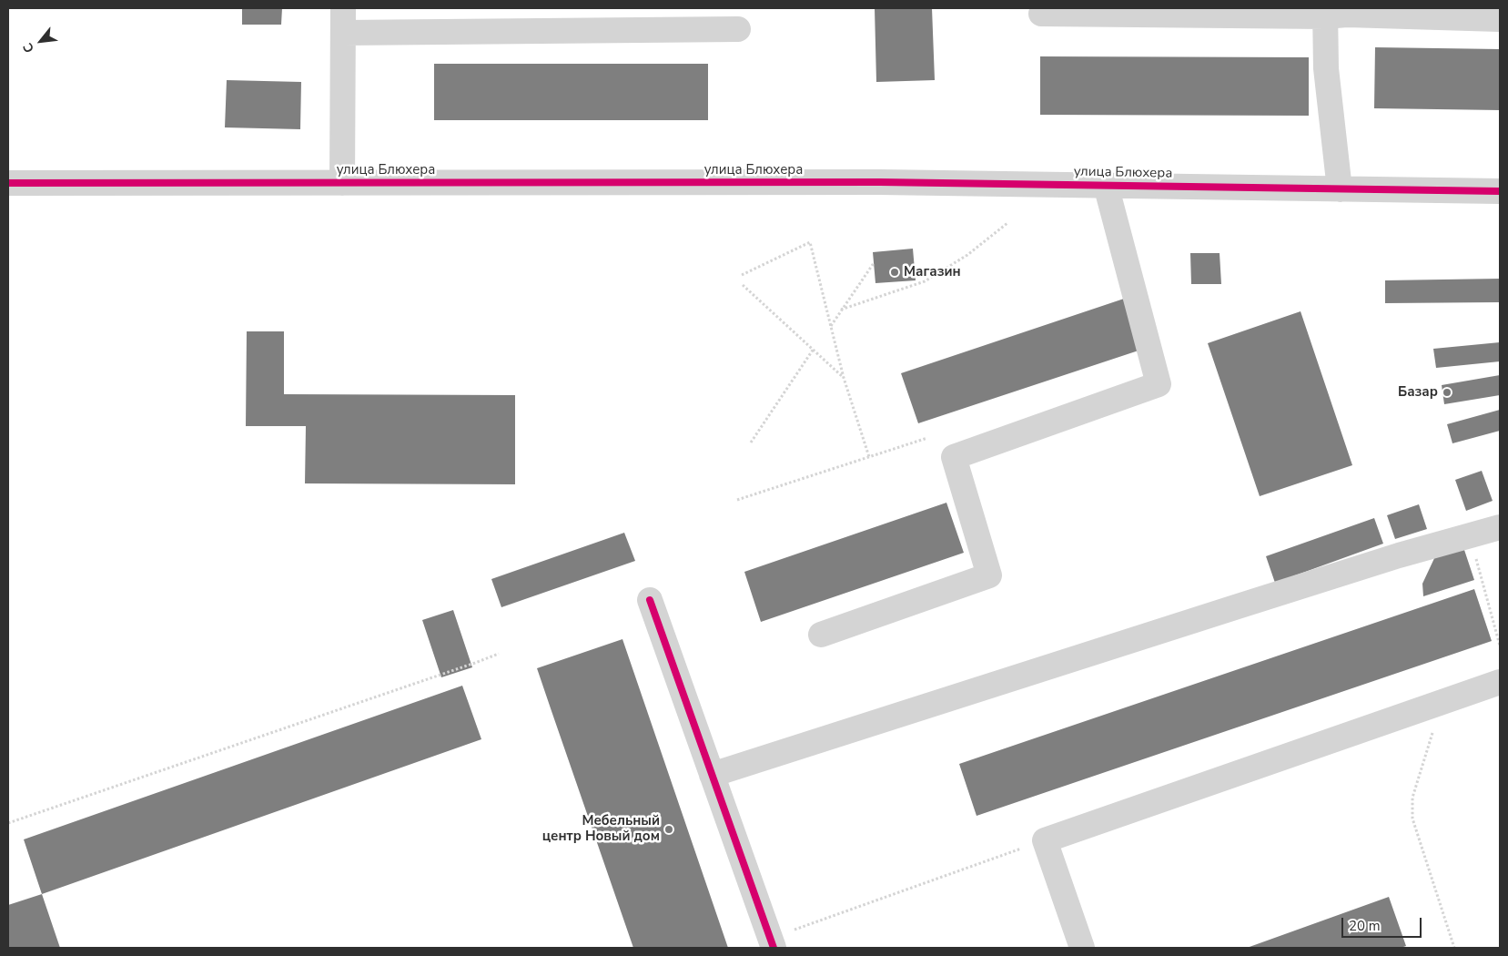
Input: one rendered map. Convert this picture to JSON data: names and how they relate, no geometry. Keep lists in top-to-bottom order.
{
  "streets": {
    "street": ["улица Блюхера"]
  },
  "places": ["Магазин", "Базар", "Мебельный центр Новый дом"],
  "scale_bar": "20 m",
  "north": "bottom left"
}
